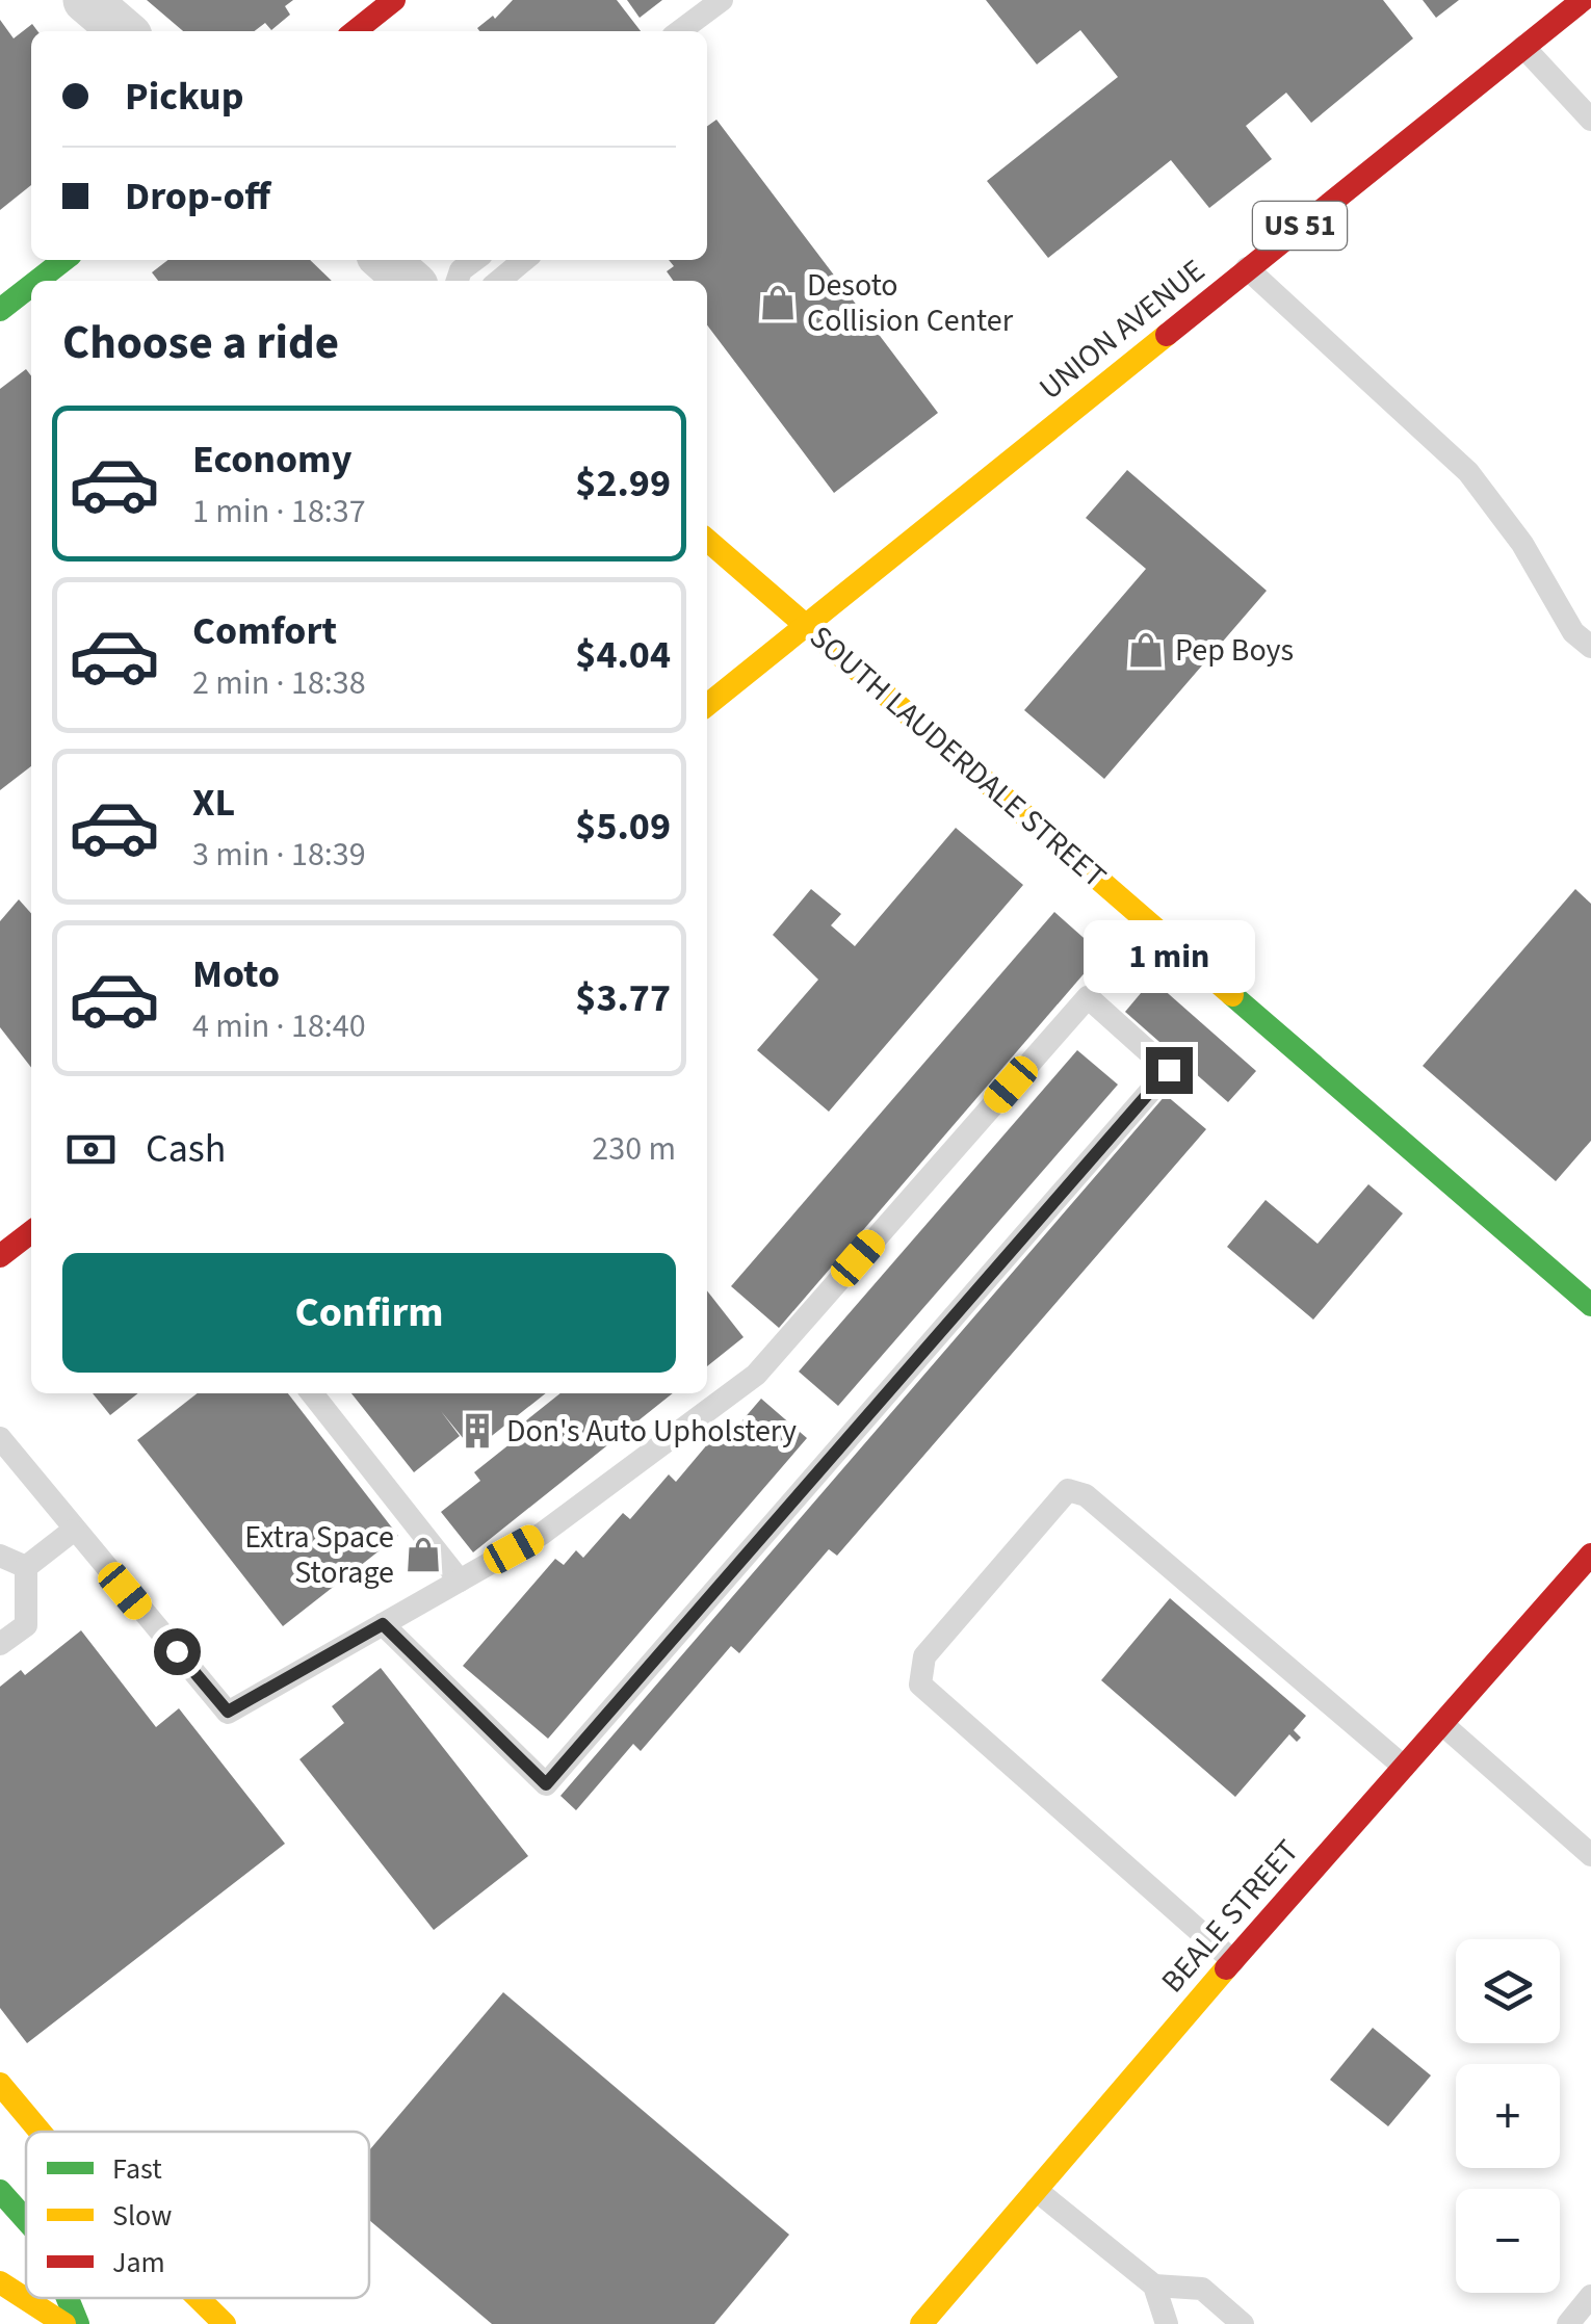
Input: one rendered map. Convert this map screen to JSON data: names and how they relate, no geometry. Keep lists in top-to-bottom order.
{
  "streets": {
    "street": [
      "US 51",
      "UNION AVENUE",
      "SOUTH LAUDERDALE STREET",
      "BEALE STREET"
    ]
  },
  "crossings": [
    ["UNION AVENUE", "SOUTH LAUDERDALE STREET"]
  ],
  "places": {
    "shop": ["Desoto Collision Center", "Pep Boys", "Extra Space Storage"],
    "building": ["Don's Auto Upholstery"]
  },
  "legend": ["Fast", "Slow", "Jam"],
  "page": {
    "banner": ["Pickup", "Drop-off"],
    "heading": "Choose a ride",
    "list": [
      {
        "name": "Economy",
        "note": "1 min · 18:37",
        "value": "$2.99"
      },
      {
        "name": "Comfort",
        "note": "2 min · 18:38",
        "value": "$4.04"
      },
      {
        "name": "XL",
        "note": "3 min · 18:39",
        "value": "$5.09"
      },
      {
        "name": "Moto",
        "note": "4 min · 18:40",
        "value": "$3.77"
      }
    ],
    "bubble": "1 min",
    "pay": ["Cash", "230 m"],
    "buttons": "Confirm",
    "map_buttons": ["+", "−"]
  }
}
